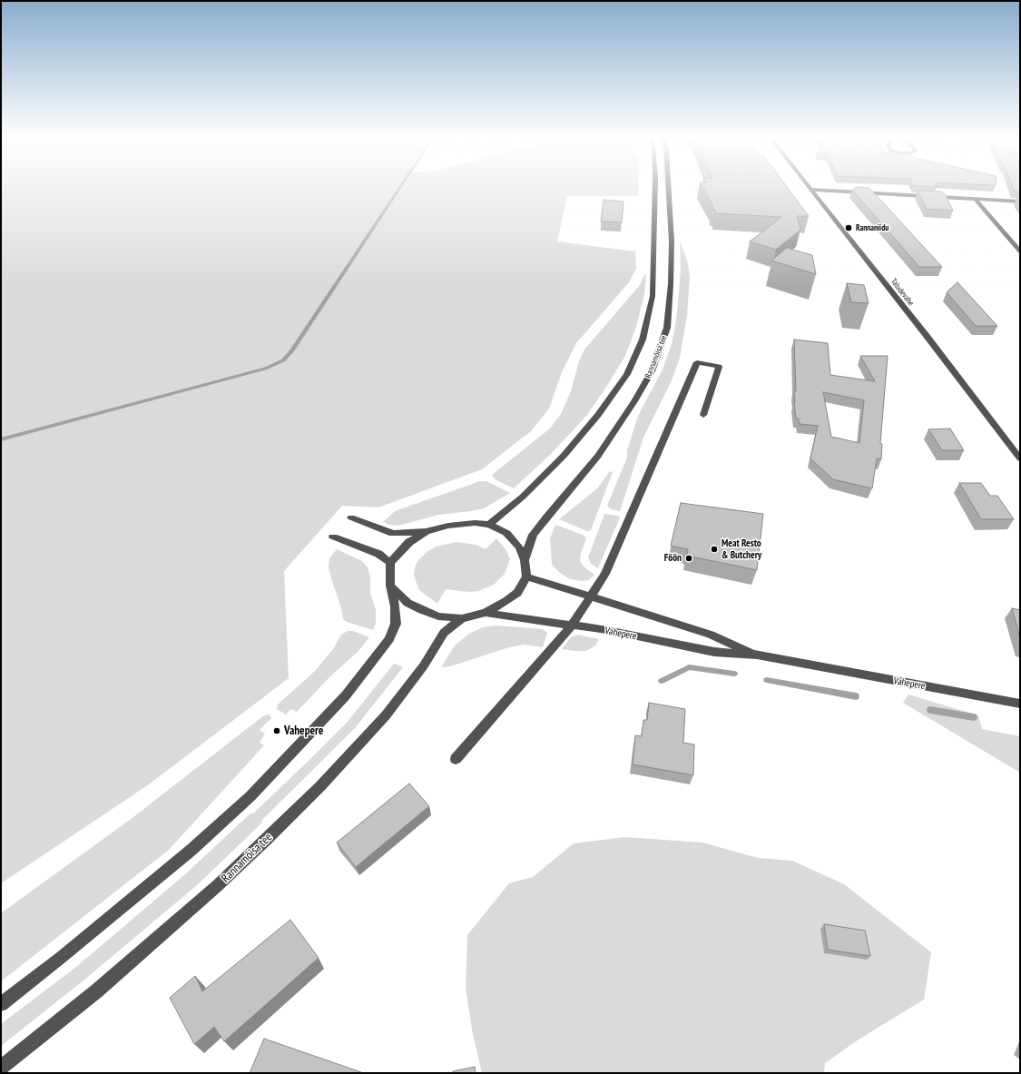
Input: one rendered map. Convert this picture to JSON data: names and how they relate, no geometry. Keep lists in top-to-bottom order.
{
  "streets": {
    "street": ["Taludevahe", "Rannamõisa tee", "Vahepere"]
  },
  "crossings": [
    ["Rannamõisa tee", "Vahepere"]
  ],
  "places": [
    "Rannaniidu",
    "Meat Resto & Butchery",
    "Föön",
    "Vahepere"
  ]
}
